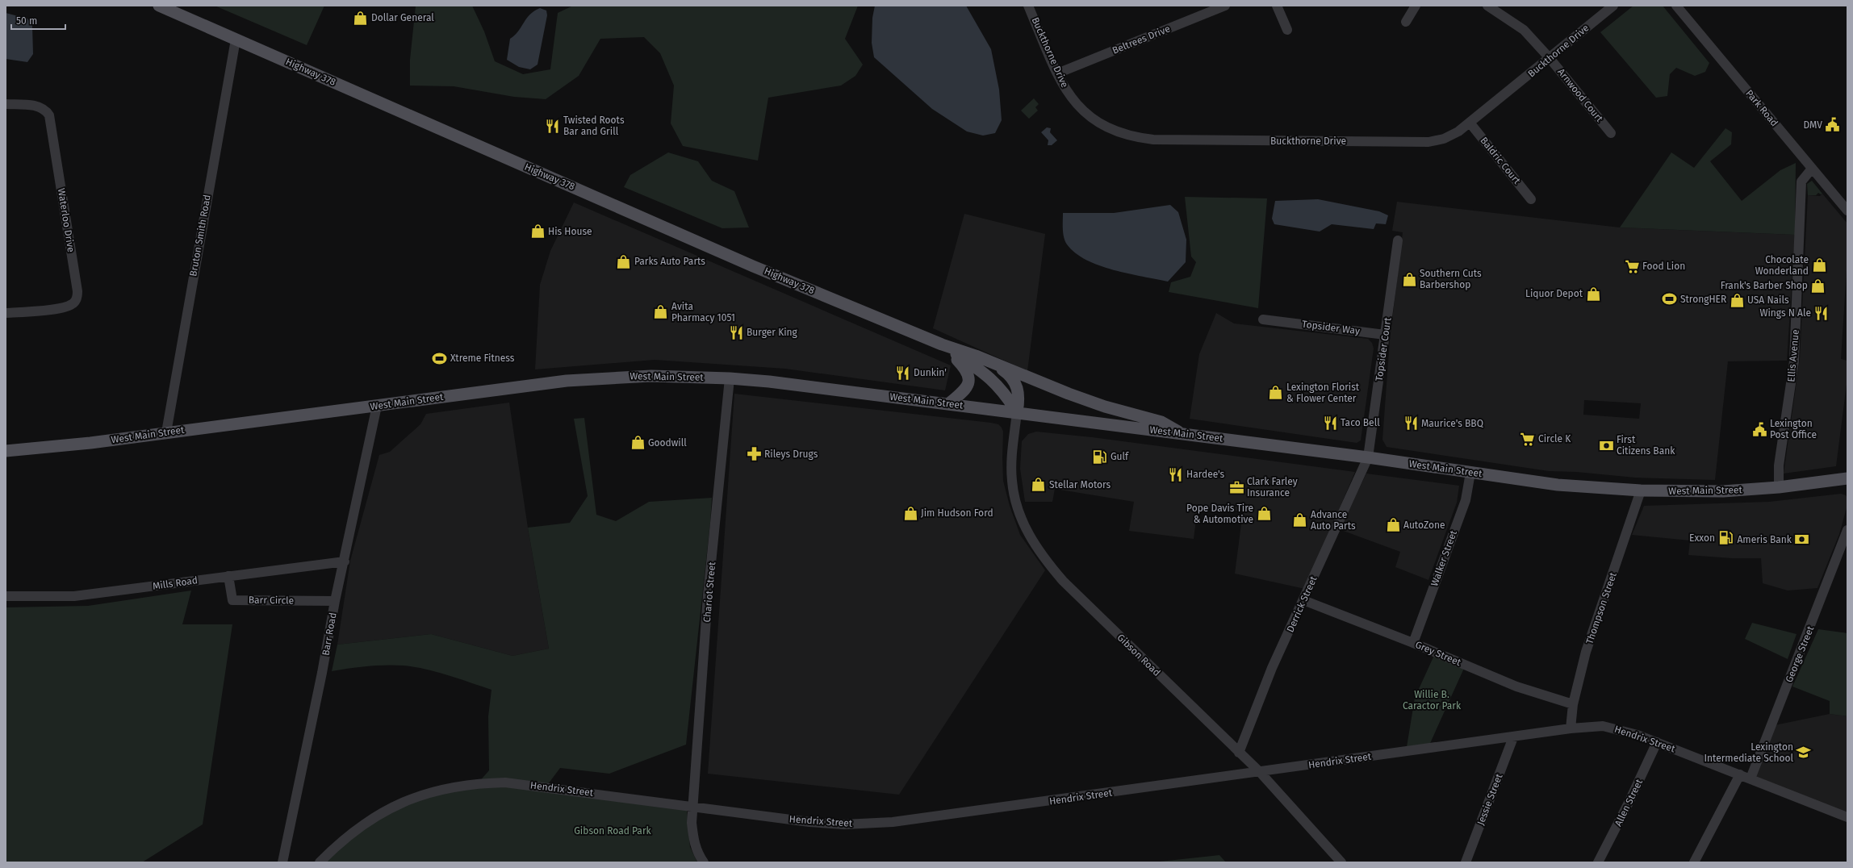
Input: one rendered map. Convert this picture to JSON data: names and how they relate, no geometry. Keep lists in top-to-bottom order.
{
  "streets": {
    "main road": ["Highway 378", "West Main Street"],
    "street": [
      "Beltrees Drive",
      "Buckthorne Drive",
      "Arnwood Court",
      "Park Road",
      "Baldric Court",
      "Waterloo Drive",
      "Bruton Smith Road",
      "Topsider Way",
      "Topsider Court",
      "Ellis Avenue",
      "Walker Street",
      "Mills Road",
      "Chariot Street",
      "Barr Circle",
      "Derrick Street",
      "Thompson Street",
      "Barr Road",
      "Grey Street",
      "George Street",
      "Gibson Road",
      "Hendrix Street",
      "Jessie Street",
      "Allen Street"
    ]
  },
  "crossings": [
    ["Beltrees Drive", "Buckthorne Drive"],
    ["Buckthorne Drive", "Arnwood Court"],
    ["Buckthorne Drive", "Baldric Court"],
    ["Highway 378", "Bruton Smith Road"],
    ["Park Road", "Ellis Avenue"],
    ["Bruton Smith Road", "West Main Street"],
    ["Topsider Way", "Topsider Court"],
    ["Topsider Court", "West Main Street"],
    ["Topsider Court", "Derrick Street"],
    ["Ellis Avenue", "West Main Street"],
    ["West Main Street", "Walker Street"],
    ["West Main Street", "Chariot Street"],
    ["West Main Street", "Derrick Street"],
    ["West Main Street", "Thompson Street"],
    ["West Main Street", "Barr Road"],
    ["West Main Street", "Gibson Road"],
    ["Walker Street", "Grey Street"],
    ["Mills Road", "Barr Circle"],
    ["Mills Road", "Barr Road"],
    ["Chariot Street", "Hendrix Street"],
    ["Barr Circle", "Barr Road"],
    ["Derrick Street", "Grey Street"],
    ["Derrick Street", "Gibson Road"],
    ["Thompson Street", "Grey Street"],
    ["Thompson Street", "Hendrix Street"],
    ["George Street", "Hendrix Street"],
    ["Gibson Road", "Hendrix Street"],
    ["Hendrix Street", "Jessie Street"],
    ["Hendrix Street", "Allen Street"]
  ],
  "parks": ["Willie B. Caractor Park", "Gibson Road Park"],
  "places": {
    "shop": [
      "Dollar General",
      "His House",
      "Parks Auto Parts",
      "Chocolate Wonderland",
      "Southern Cuts Barbershop",
      "Frank's Barber Shop",
      "Liquor Depot",
      "USA Nails",
      "Avita Pharmacy 1051",
      "Lexington Florist & Flower Center",
      "Goodwill",
      "Stellar Motors",
      "Jim Hudson Ford",
      "Pope Davis Tire & Automotive",
      "Advance Auto Parts",
      "AutoZone"
    ],
    "public building": ["DMV", "Lexington Post Office"],
    "restaurant": [
      "Twisted Roots Bar and Grill",
      "Wings N Ale",
      "Burger King",
      "Dunkin'",
      "Taco Bell",
      "Maurice's BBQ",
      "Hardee's"
    ],
    "supermarket": ["Food Lion", "Circle K"],
    "sports": ["StrongHER", "Xtreme Fitness"],
    "bank": ["First Citizens Bank", "Ameris Bank"],
    "pharmacy": ["Rileys Drugs"],
    "fuel station": ["Gulf", "Exxon"],
    "office": ["Clark Farley Insurance"],
    "school or university": ["Lexington Intermediate School"]
  },
  "scale_bar": "50 m"
}
